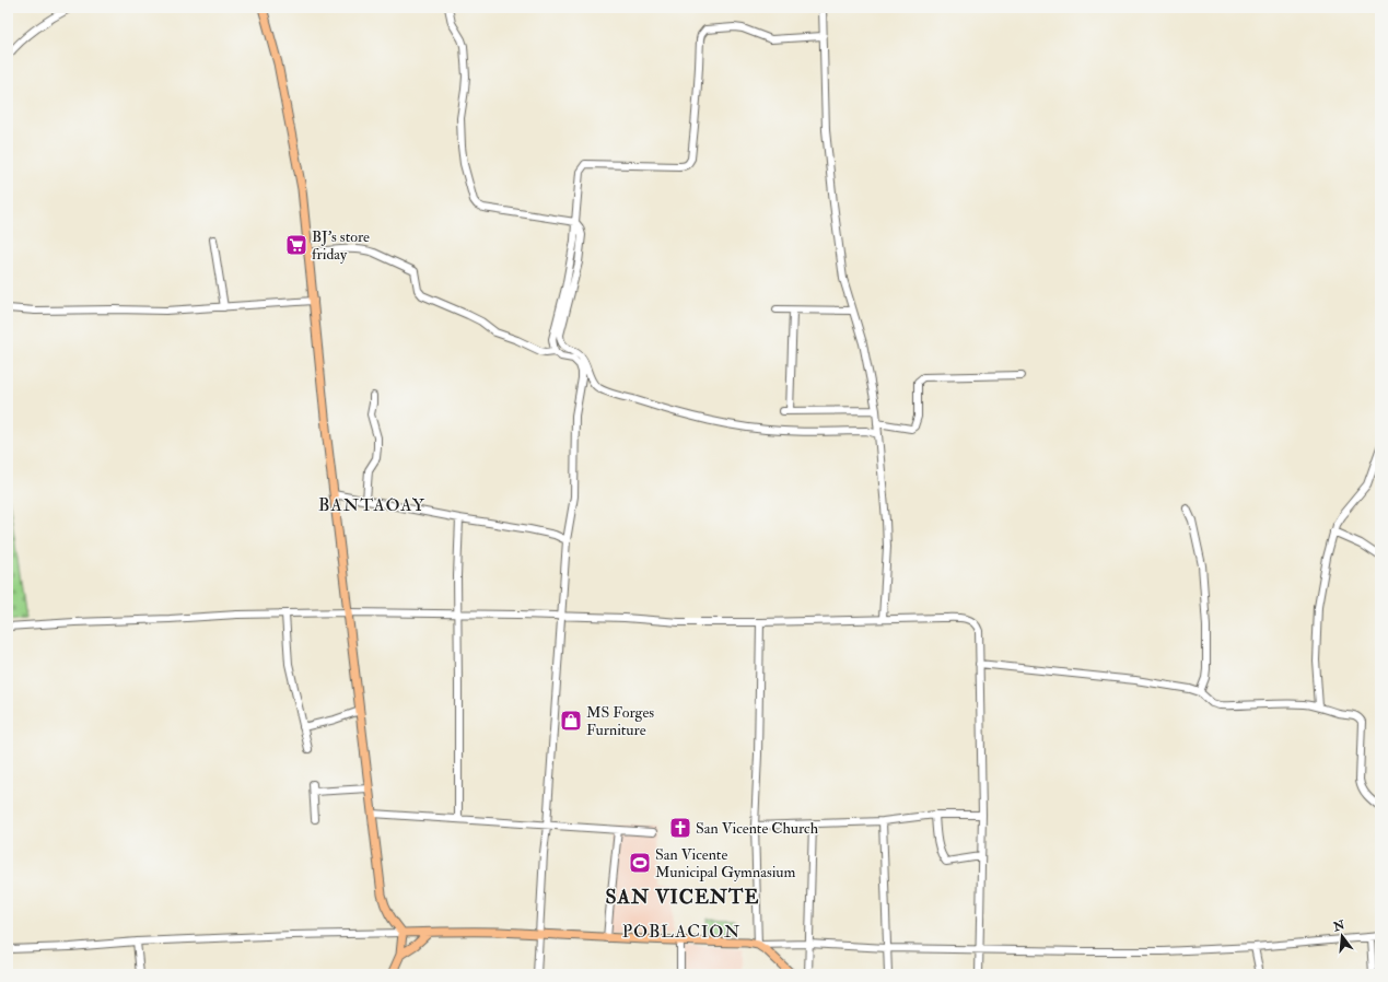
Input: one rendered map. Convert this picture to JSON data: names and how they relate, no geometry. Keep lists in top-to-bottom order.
{
  "districts": ["BANTAOAY", "SAN VICENTE", "POBLACION"],
  "places": {
    "supermarket": ["BJ's store friday"],
    "shop": ["MS Forges Furniture"],
    "church": ["San Vicente Church"],
    "sports": ["San Vicente Municipal Gymnasium"]
  },
  "north": "top"
}
